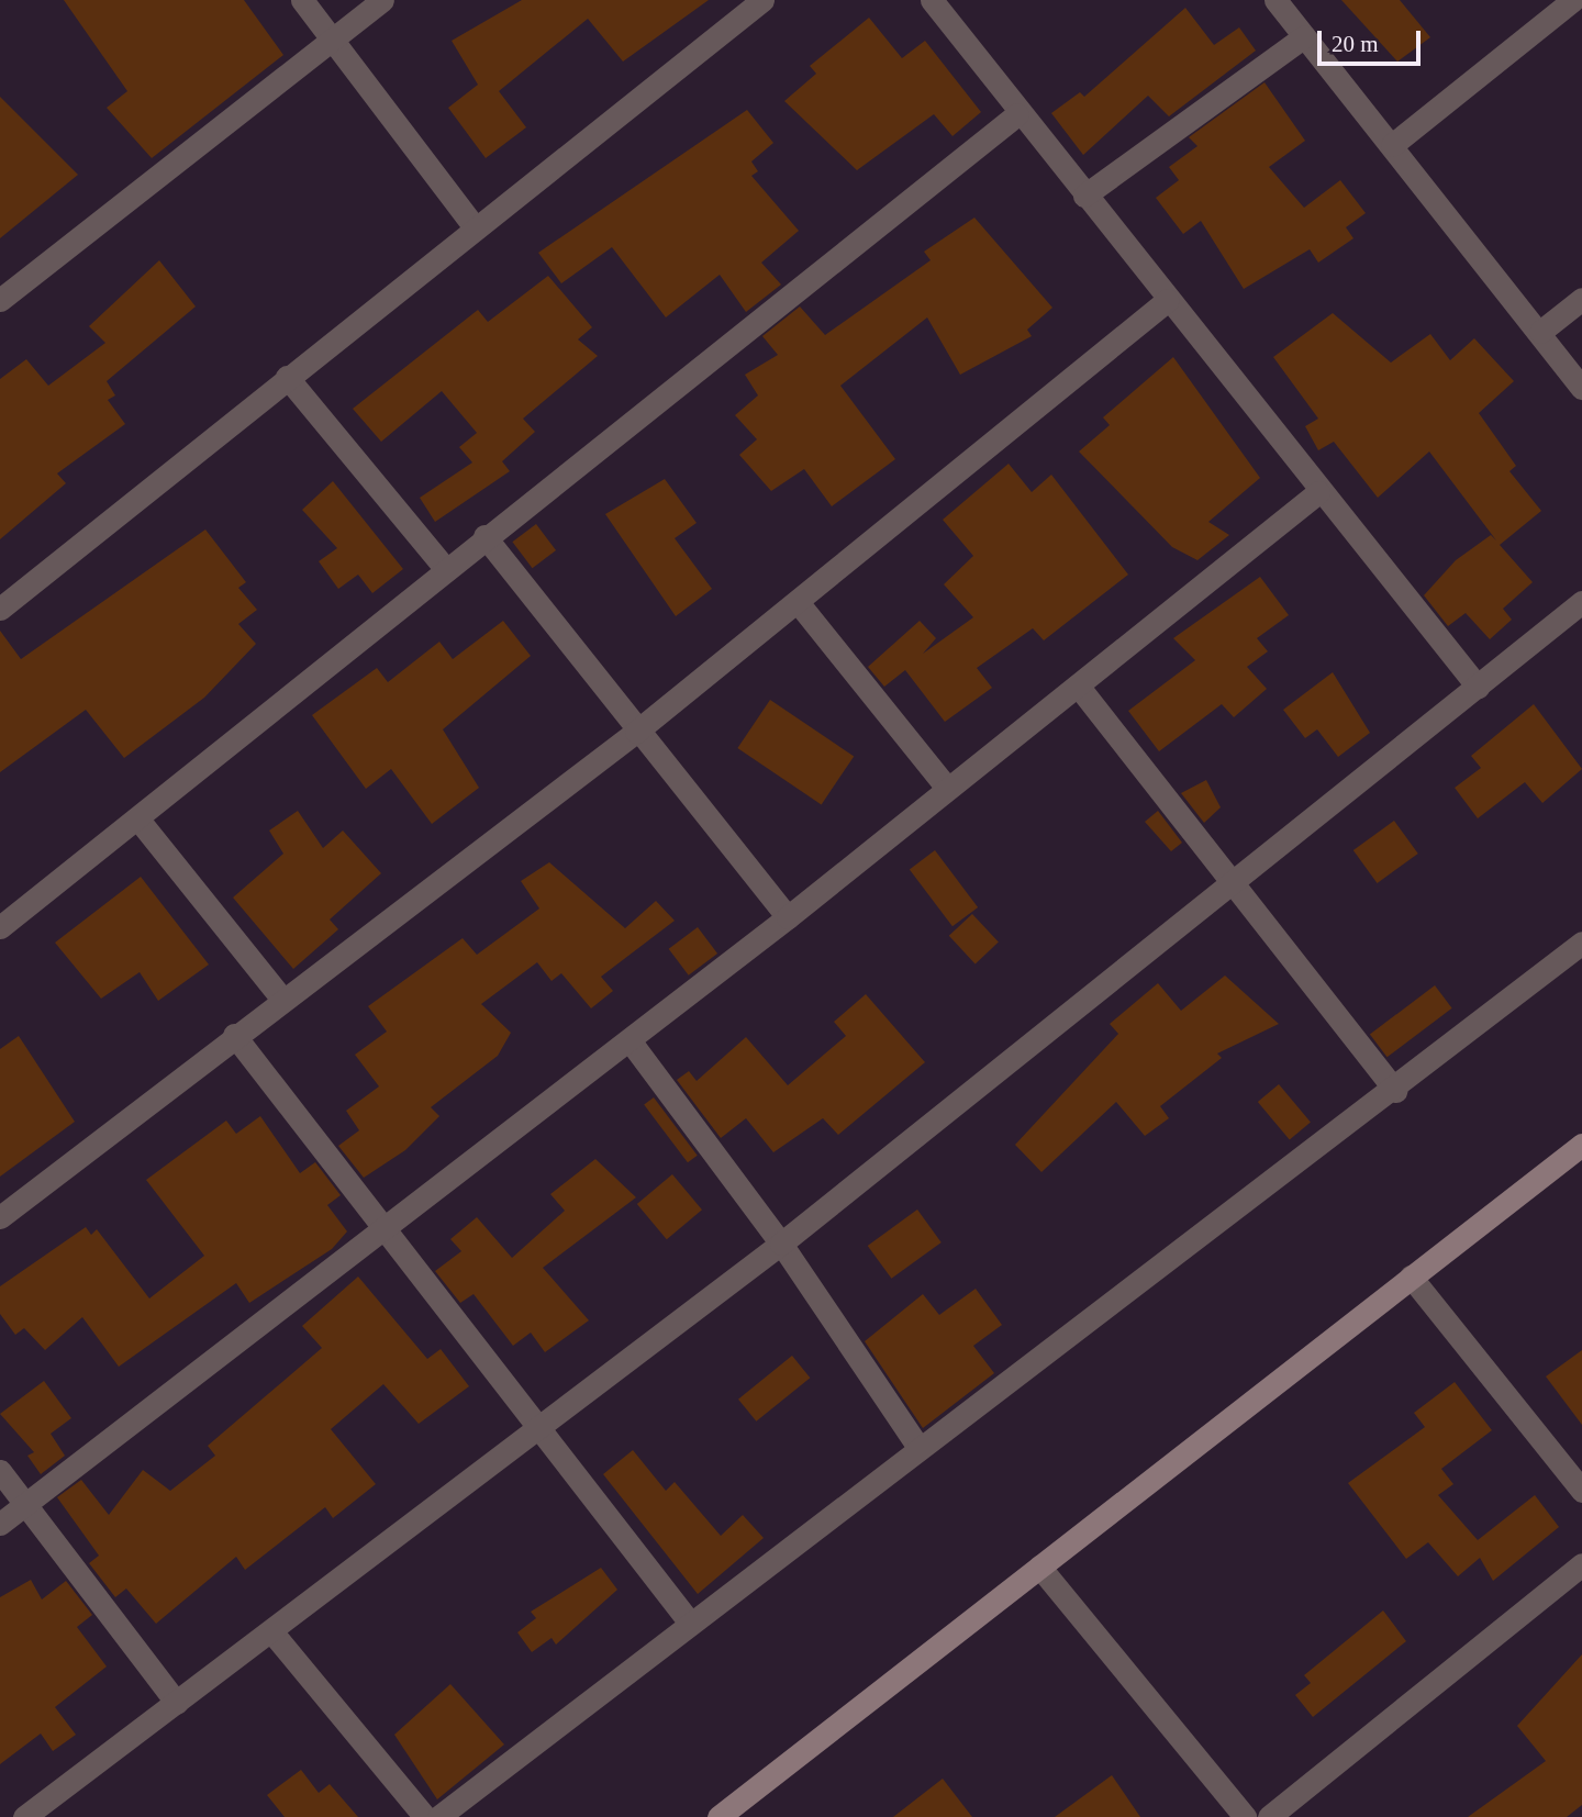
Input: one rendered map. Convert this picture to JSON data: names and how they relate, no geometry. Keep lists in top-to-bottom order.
{
  "scale_bar": "20 m"
}
